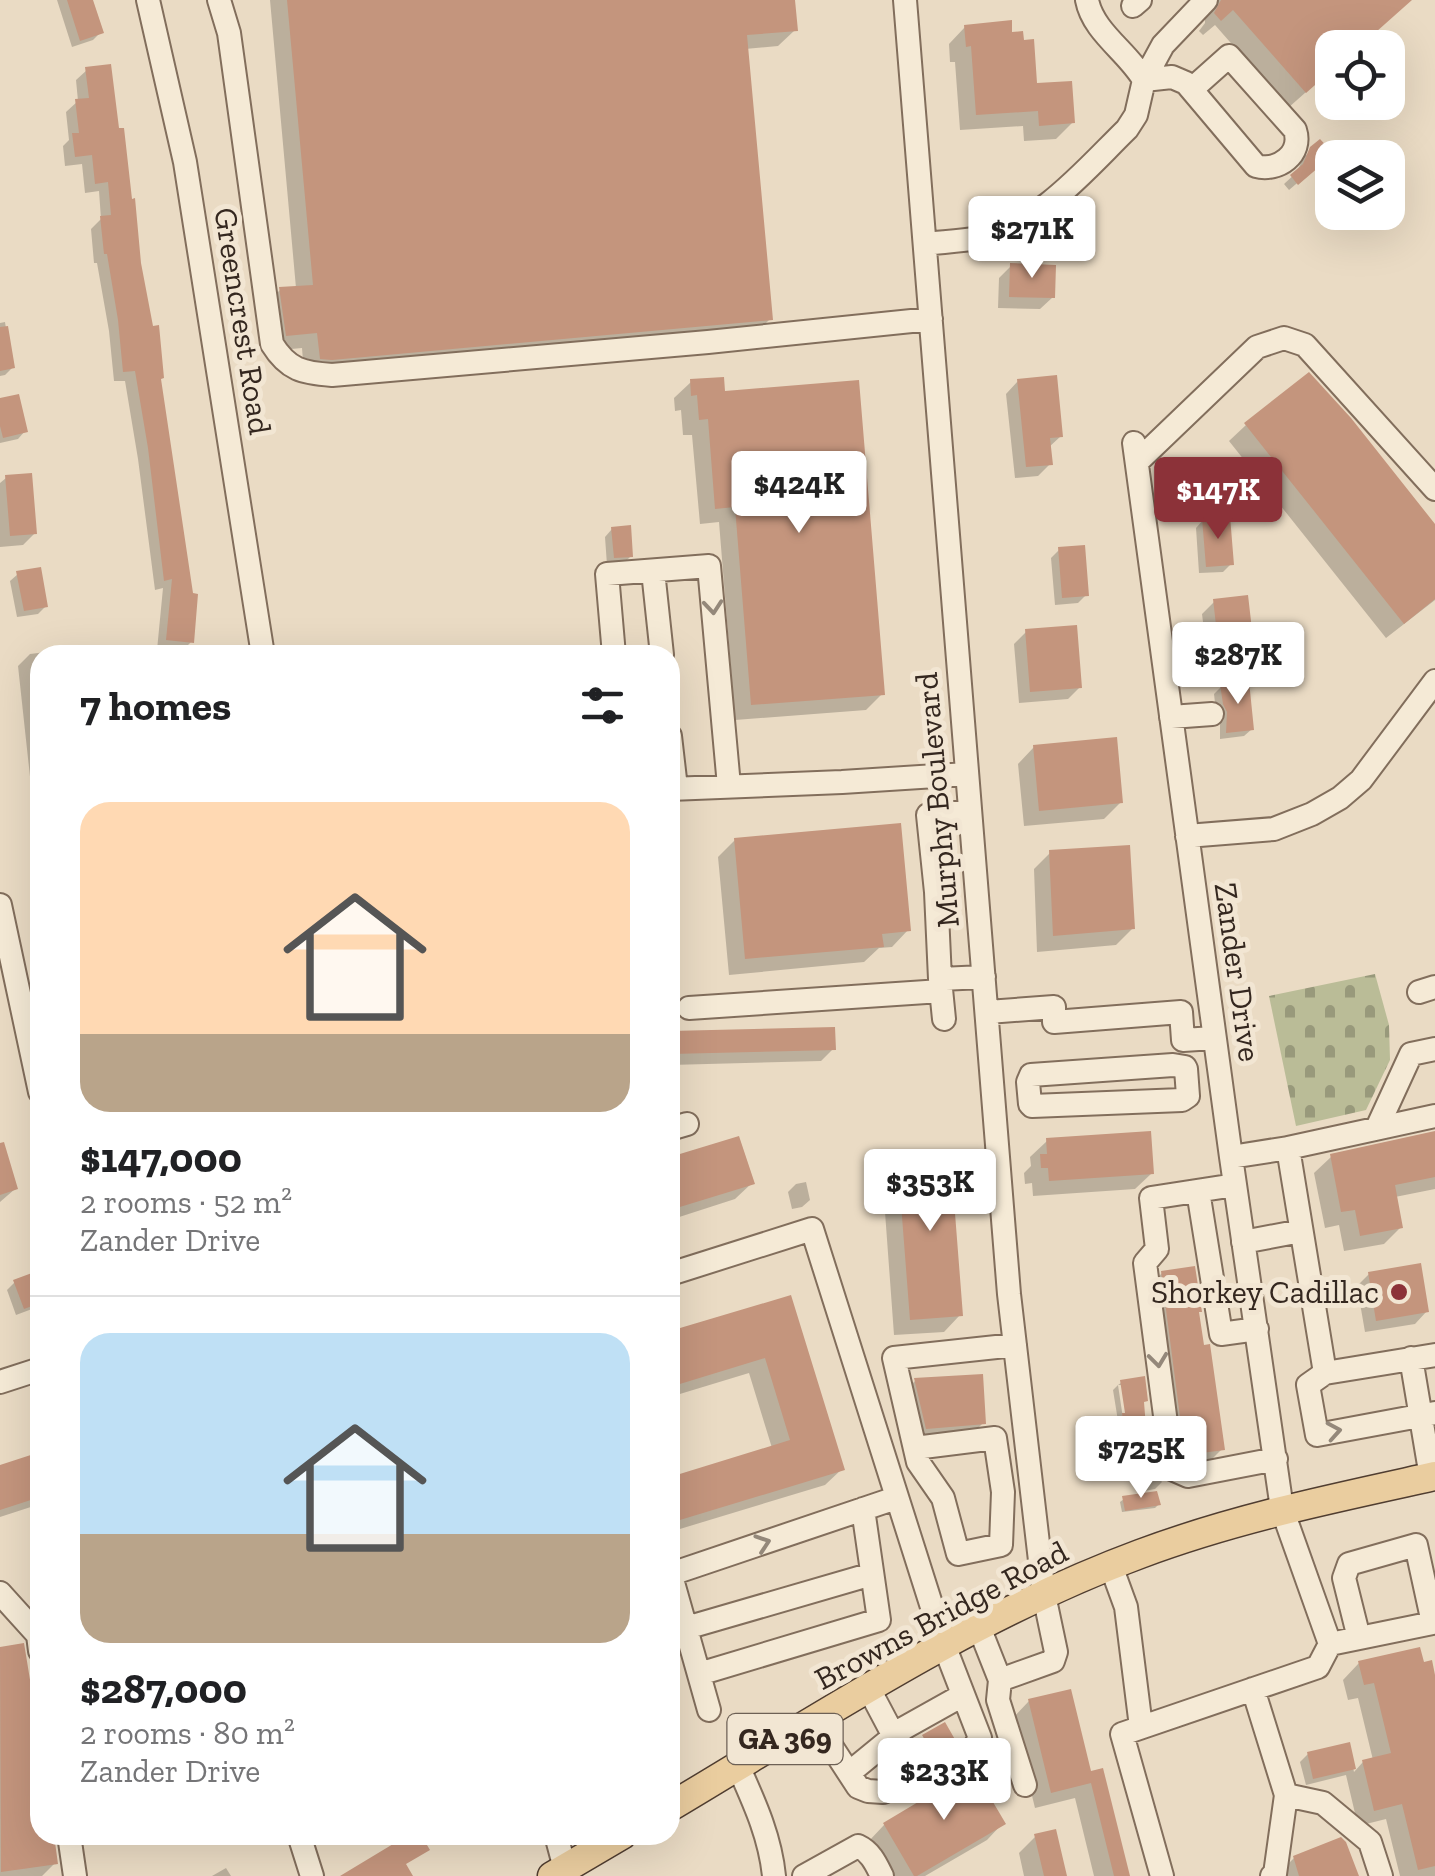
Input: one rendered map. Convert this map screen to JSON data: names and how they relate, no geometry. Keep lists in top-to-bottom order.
{
  "streets": {
    "main road": ["Browns Bridge Road", "GA 369"],
    "street": ["Greencrest Road", "Murphy Boulevard", "Zander Drive"]
  },
  "crossings": [
    ["Murphy Boulevard", "Browns Bridge Road"],
    ["Zander Drive", "Browns Bridge Road"]
  ],
  "places": ["Shorkey Cadillac"],
  "page": {
    "price": [
      "$271K",
      "$424K",
      "$147K",
      "$287K",
      "$353K",
      "$725K",
      "$233K"
    ],
    "heading": "7 homes",
    "list": [
      {
        "name": "$147,000",
        "note": "2 rooms · 52 m² · Zander Drive"
      },
      {
        "name": "$287,000",
        "note": "2 rooms · 80 m² · Zander Drive"
      }
    ]
  }
}
